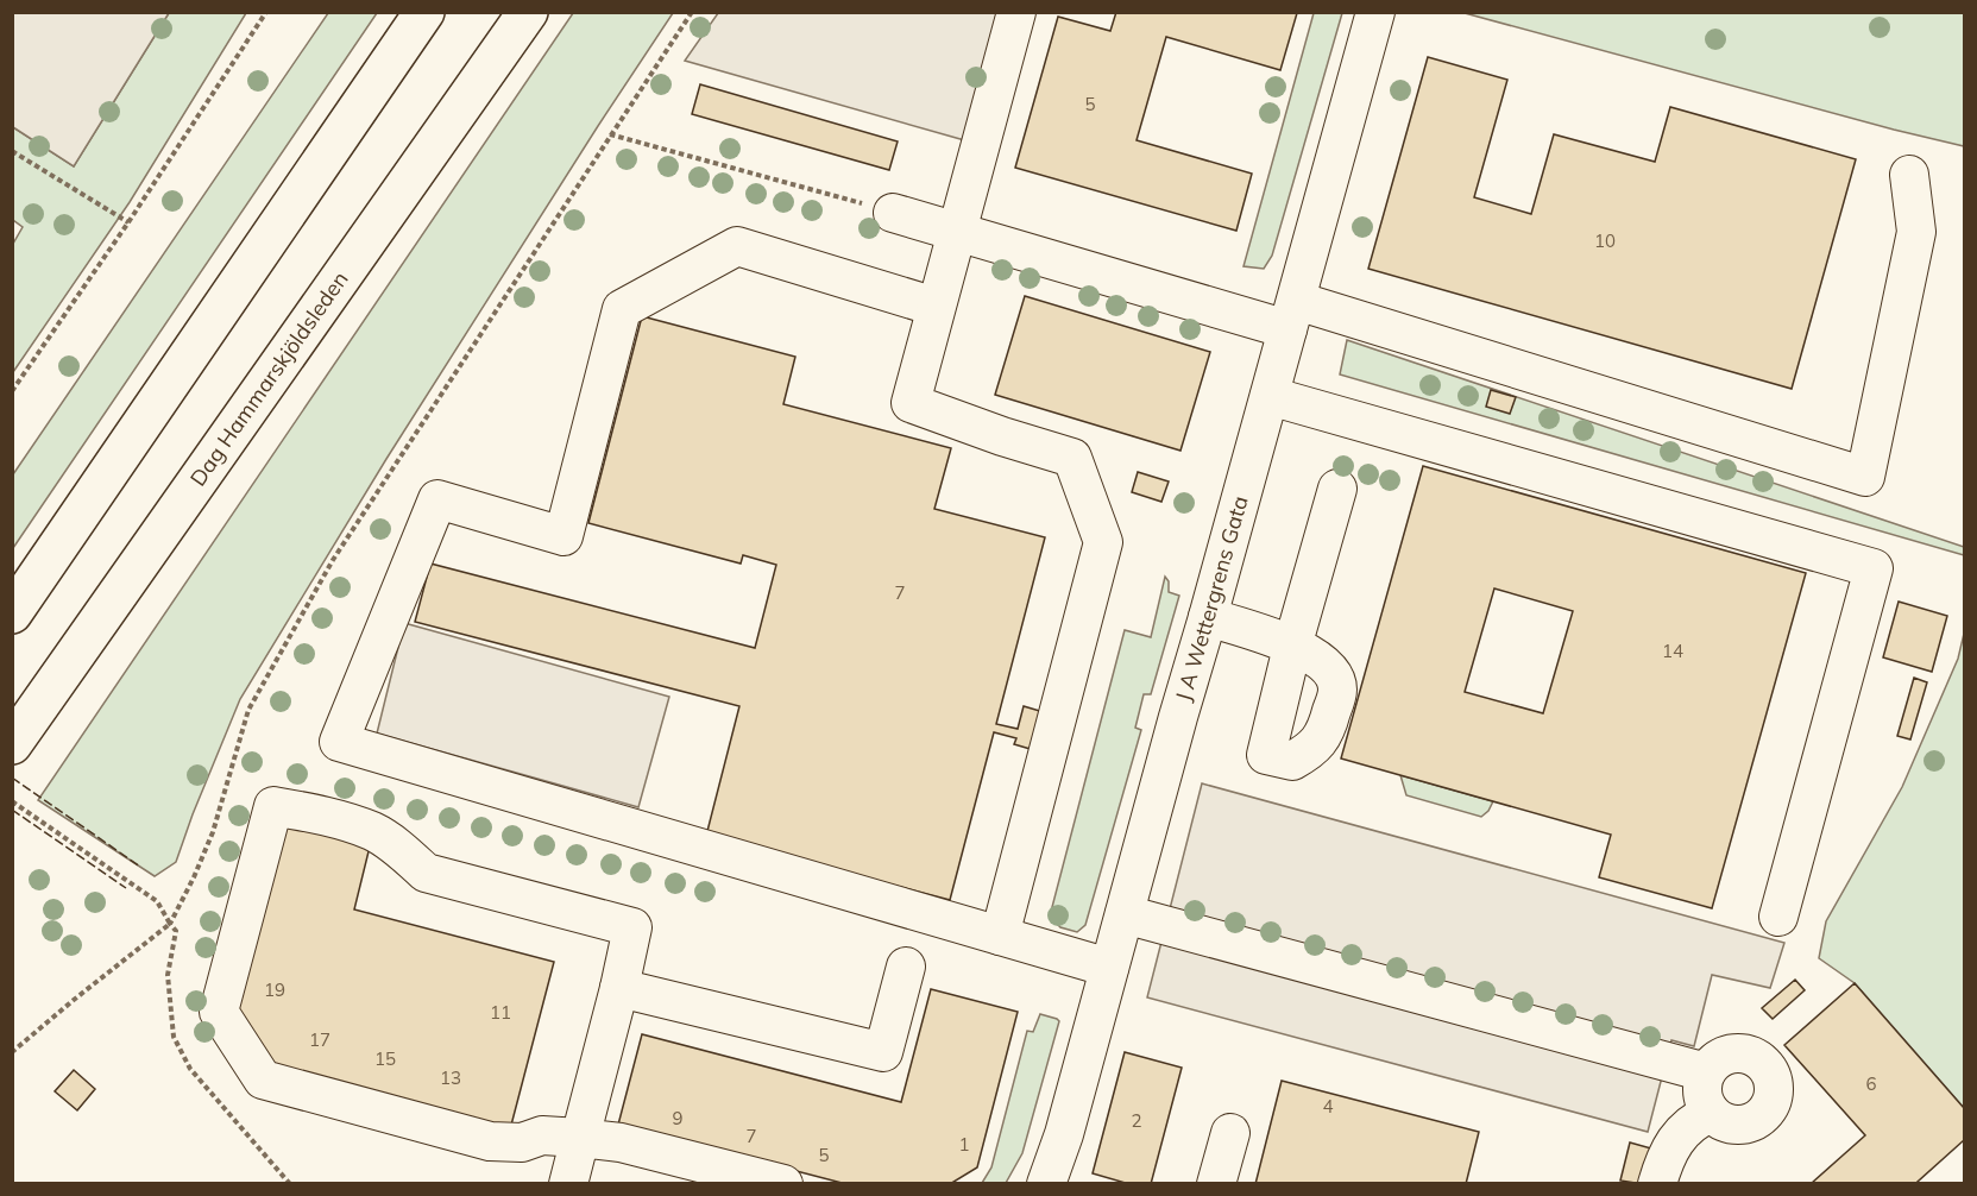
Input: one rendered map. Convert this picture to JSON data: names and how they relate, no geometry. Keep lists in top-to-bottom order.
{
  "streets": {
    "main road": ["Dag Hammarskjöldsleden"],
    "street": ["J A Wettergrens Gata"]
  },
  "house_numbers": [
    "5",
    "10",
    "7",
    "14",
    "19",
    "11",
    "17",
    "15",
    "13",
    "6",
    "4",
    "9",
    "2",
    "7",
    "1",
    "5"
  ]
}
